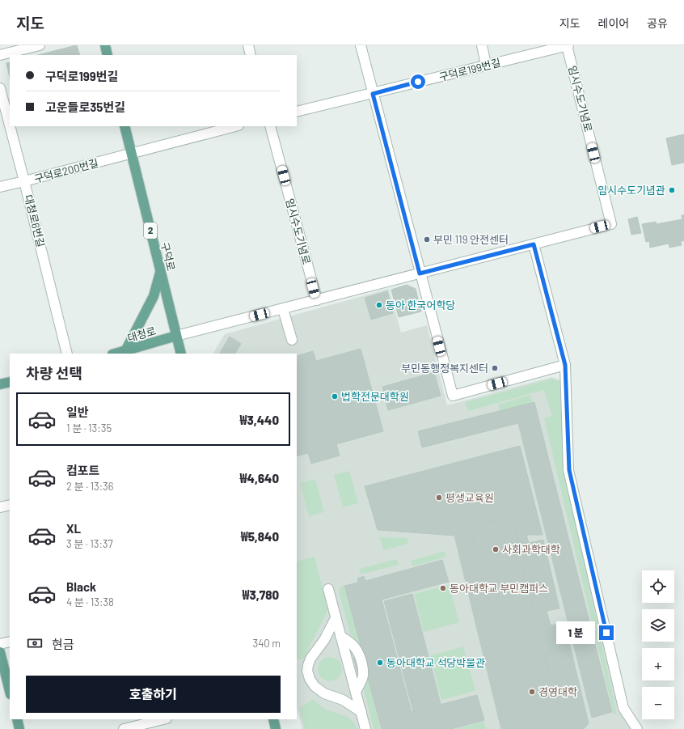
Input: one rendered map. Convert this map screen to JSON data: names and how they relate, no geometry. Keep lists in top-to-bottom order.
{
  "streets": {
    "main road": ["2", "구덕로", "대청로"],
    "street": [
      "구덕로199번길",
      "임시수도기념로",
      "구덕로200번길",
      "대청로6번길"
    ]
  },
  "crossings": [
    ["구덕로199번길", "임시수도기념로"],
    ["임시수도기념로", "구덕로"],
    ["임시수도기념로", "대청로"],
    ["구덕로200번길", "대청로6번길"],
    ["구덕로200번길", "구덕로"],
    ["구덕로", "대청로"]
  ],
  "places": [
    "임시수도기념관",
    "부민 119 안전센터",
    "동아 한국어학당",
    "부민동행정복지센터",
    "법학전문대학원",
    "평생교육원",
    "사회과학대학",
    "동아대학교 부민캠퍼스",
    "동아대학교 석당박물관",
    "경영대학"
  ],
  "page": {
    "header": "지도",
    "nav": ["지도", "레이어", "공유"],
    "banner": ["구덕로199번길", "고운들로35번길"],
    "heading": "차량 선택",
    "list": [
      {
        "name": "일반",
        "note": "1 분 · 13:35",
        "value": "₩3,440"
      },
      {
        "name": "컴포트",
        "note": "2 분 · 13:36",
        "value": "₩4,640"
      },
      {
        "name": "XL",
        "note": "3 분 · 13:37",
        "value": "₩5,840"
      },
      {
        "name": "Black",
        "note": "4 분 · 13:38",
        "value": "₩3,780"
      }
    ],
    "map_buttons": ["+", "−"],
    "bubble": "1 분",
    "pay": ["현금", "340 m"],
    "buttons": "호출하기"
  }
}
